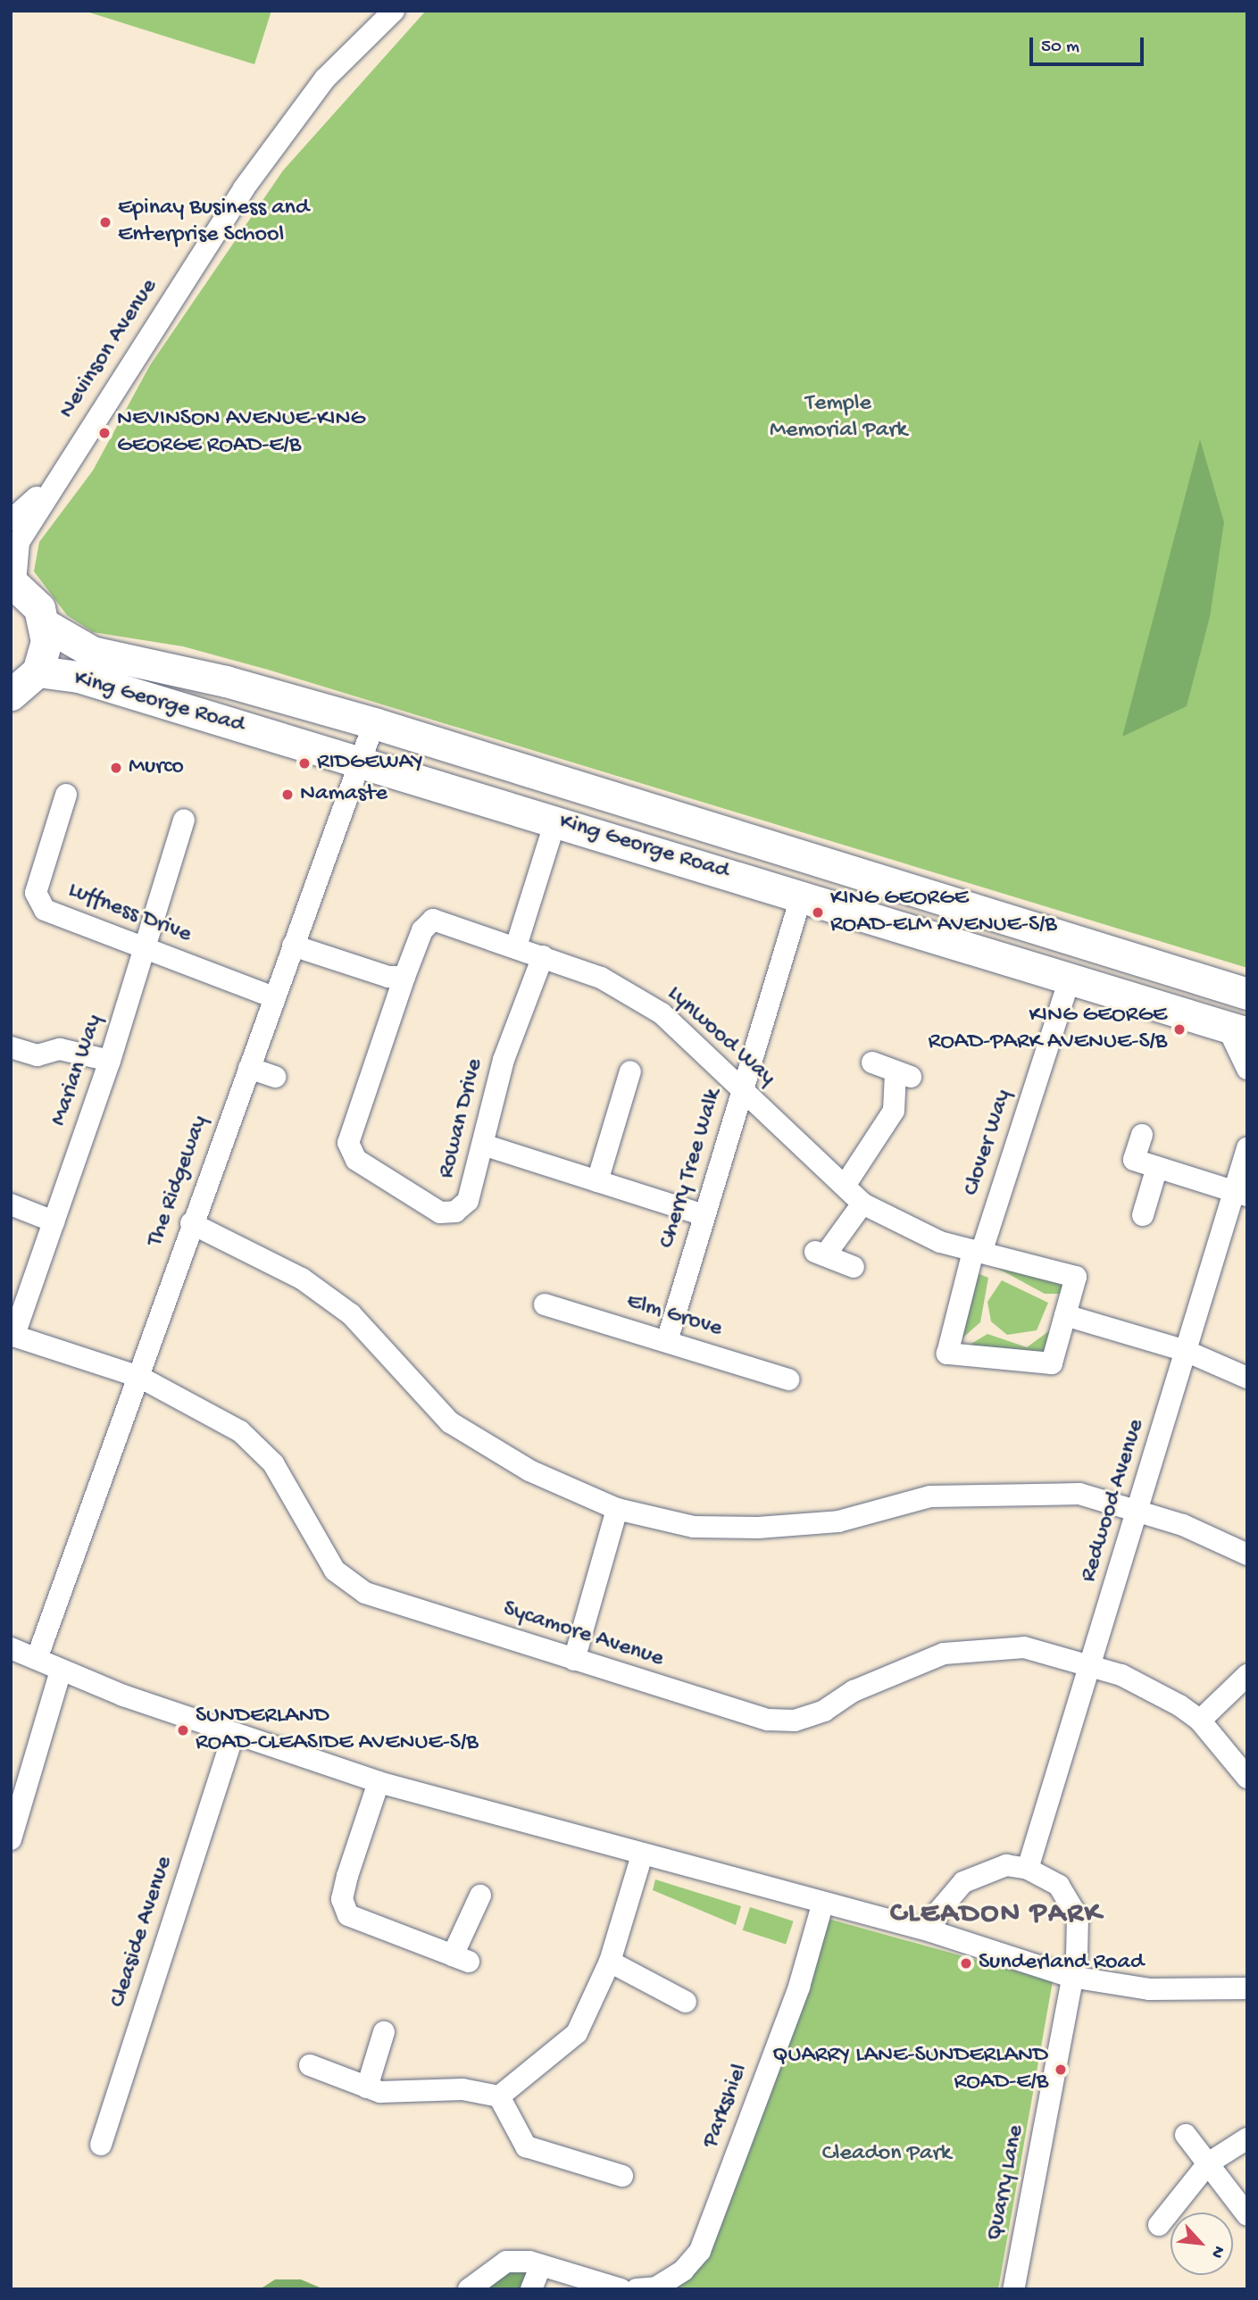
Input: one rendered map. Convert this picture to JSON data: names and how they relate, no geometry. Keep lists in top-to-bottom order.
{
  "streets": {
    "highway": ["King George Road"],
    "street": [
      "Nevinson Avenue",
      "Luffness Drive",
      "Lynwood Way",
      "Marian Way",
      "Rowan Drive",
      "Clover Way",
      "Cherry Tree Walk",
      "The Ridgeway",
      "Elm Grove",
      "Redwood Avenue",
      "Sycamore Avenue",
      "Cleaside Avenue",
      "Parkshiel",
      "Quarry Lane"
    ]
  },
  "crossings": [
    ["King George Road", "Clover Way"],
    ["King George Road", "Cherry Tree Walk"],
    ["King George Road", "The Ridgeway"],
    ["Luffness Drive", "Marian Way"],
    ["Luffness Drive", "The Ridgeway"],
    ["Lynwood Way", "Rowan Drive"],
    ["Lynwood Way", "Clover Way"],
    ["Lynwood Way", "Cherry Tree Walk"],
    ["Marian Way", "Sycamore Avenue"],
    ["Cherry Tree Walk", "Elm Grove"],
    ["The Ridgeway", "Sycamore Avenue"],
    ["Redwood Avenue", "Sycamore Avenue"],
    ["Redwood Avenue", "Quarry Lane"]
  ],
  "districts": ["CLEADON PARK"],
  "parks": ["Temple Memorial Park", "Cleadon Park"],
  "places": [
    "Epinay Business and Enterprise School",
    "NEVINSON AVENUE-KING GEORGE ROAD-E/B",
    "RIDGEWAY",
    "Murco",
    "Namaste",
    "KING GEORGE ROAD-ELM AVENUE-S/B",
    "KING GEORGE ROAD-PARK AVENUE-S/B",
    "SUNDERLAND ROAD-CLEASIDE AVENUE-S/B",
    "Sunderland Road",
    "QUARRY LANE-SUNDERLAND ROAD-E/B"
  ],
  "scale_bar": "50 m",
  "north": "bottom right"
}
